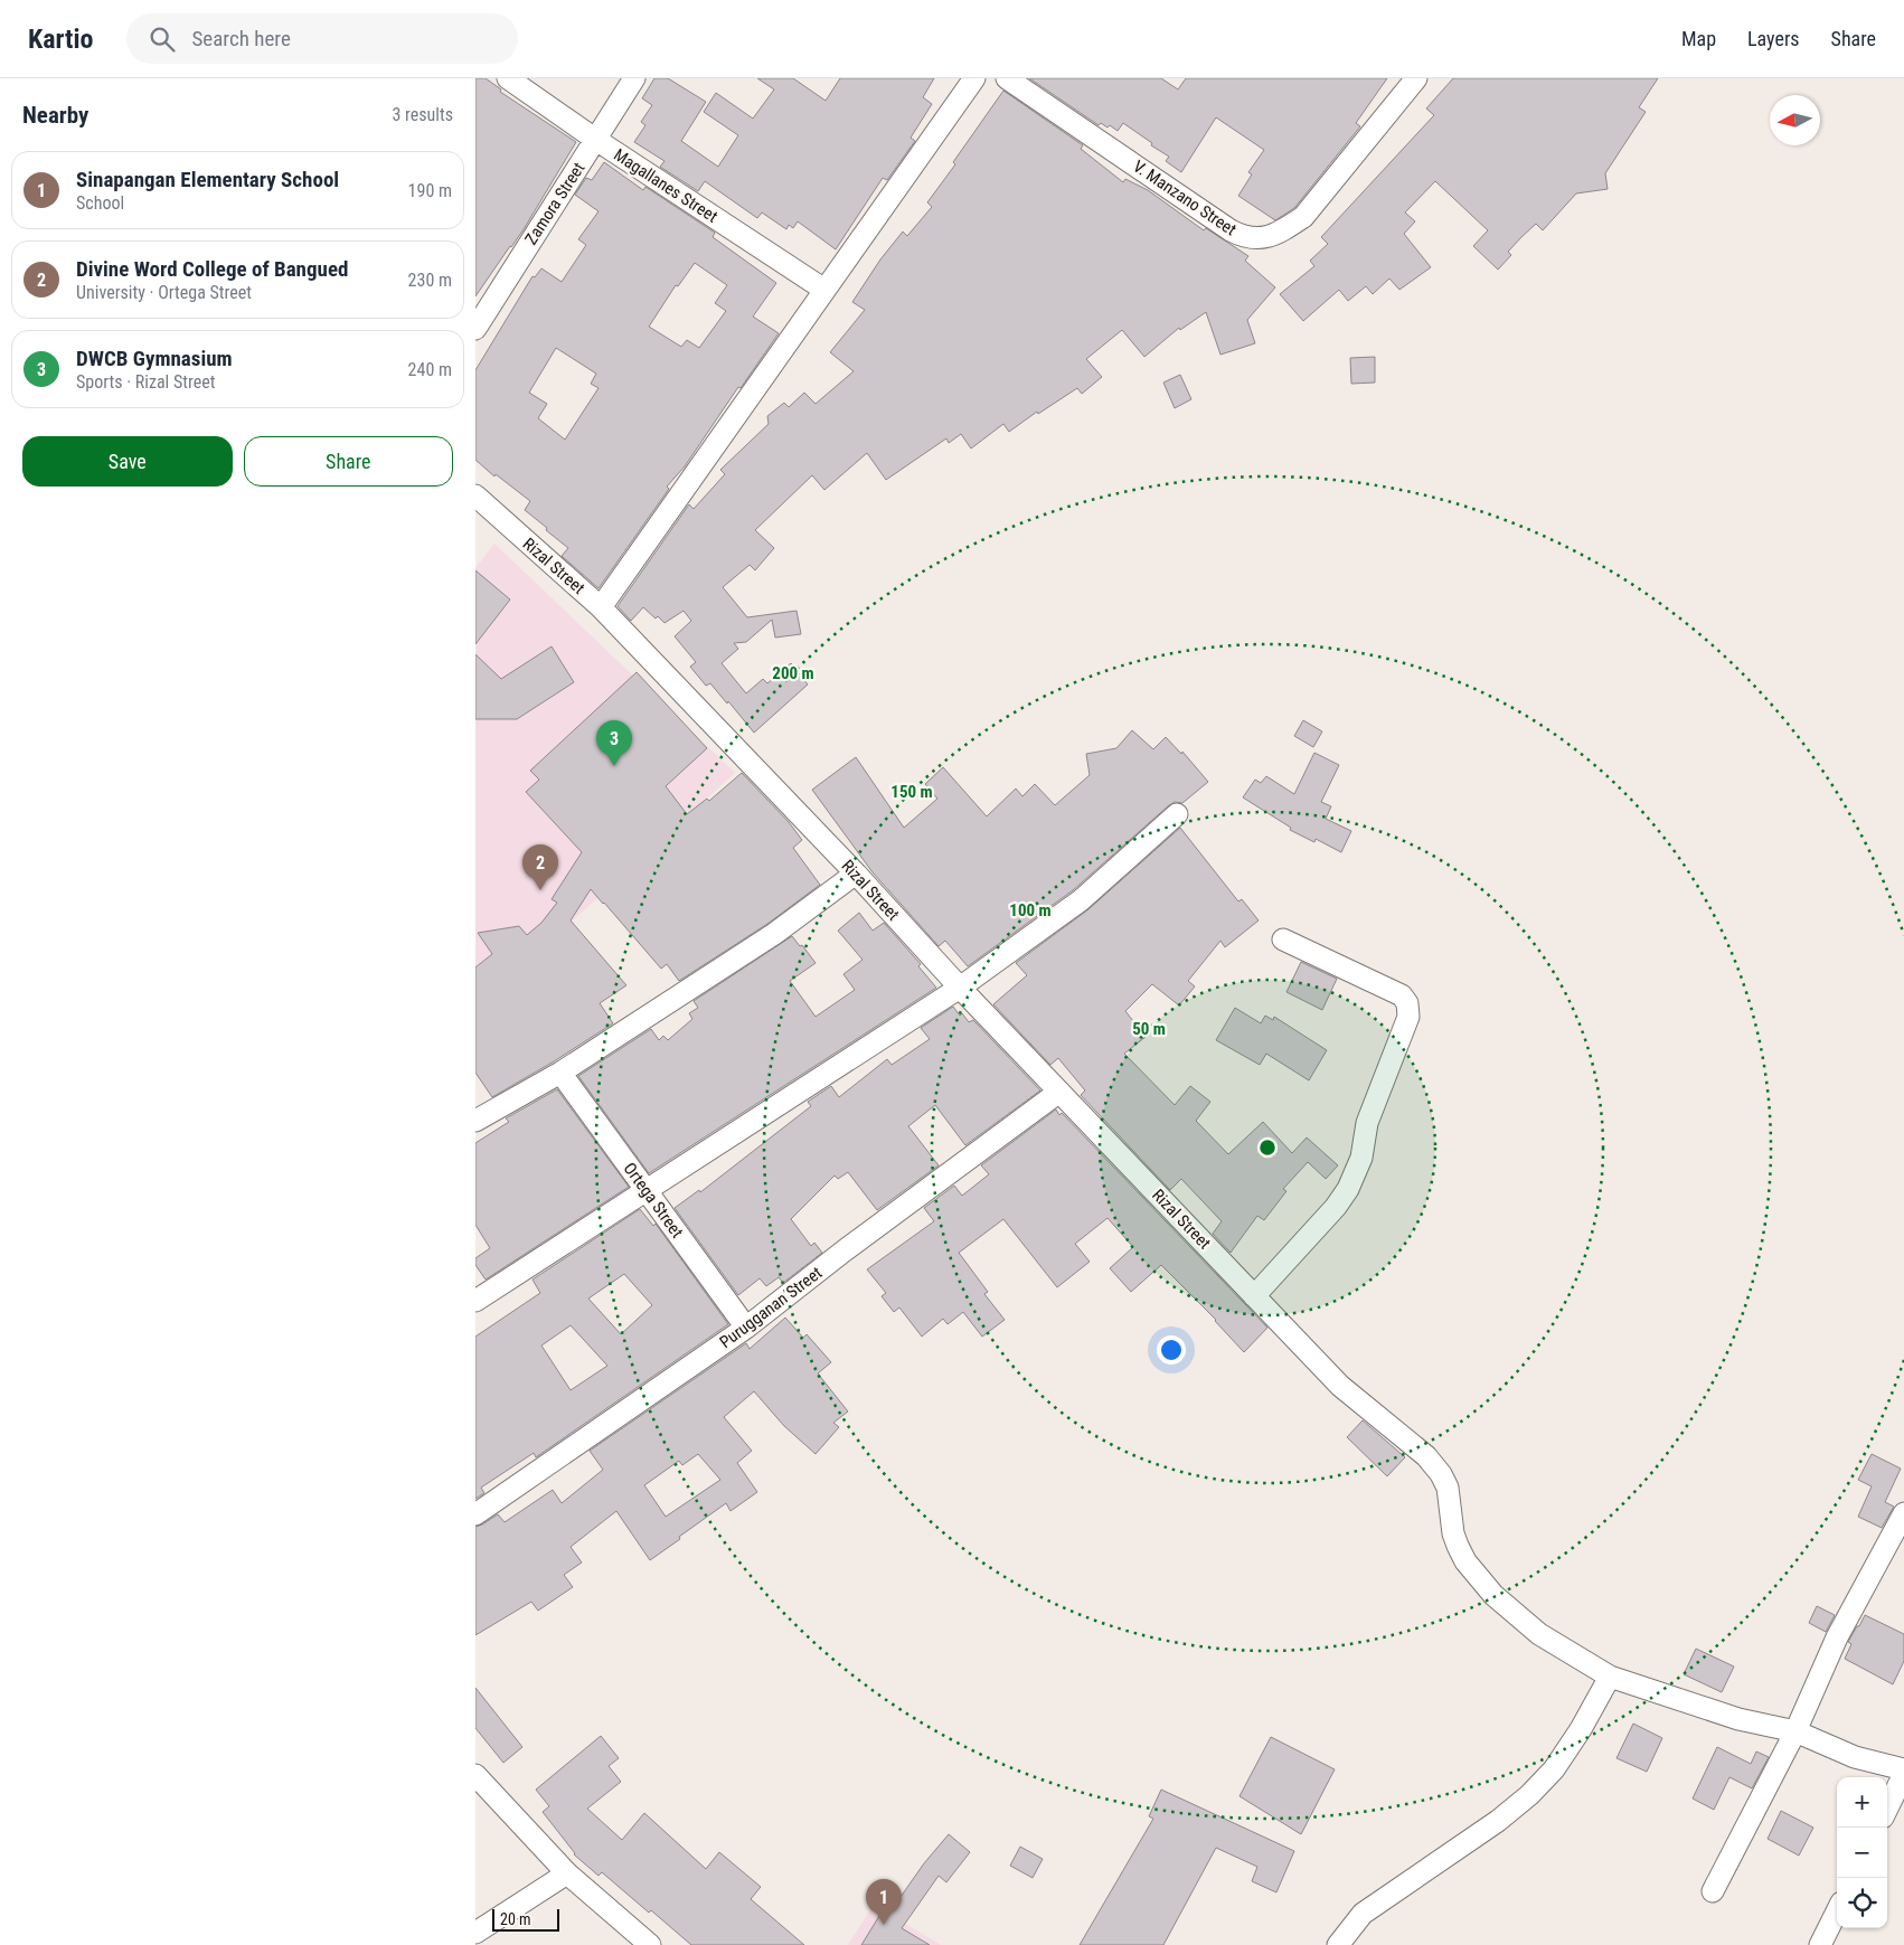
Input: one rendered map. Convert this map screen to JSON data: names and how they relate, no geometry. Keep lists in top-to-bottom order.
{
  "streets": {
    "street": [
      "Magallanes Street",
      "V. Manzano Street",
      "Zamora Street",
      "Rizal Street",
      "Ortega Street",
      "Purugganan Street"
    ]
  },
  "crossings": [
    ["Magallanes Street", "Zamora Street"],
    ["Rizal Street", "Purugganan Street"],
    ["Ortega Street", "Purugganan Street"]
  ],
  "scale_bar": "20 m",
  "north": "left",
  "page": {
    "header": "Kartio",
    "search": "Search here",
    "nav": ["Map", "Layers", "Share"],
    "heading": ["Nearby", "3 results"],
    "list": [
      {
        "mark": "1",
        "name": "Sinapangan Elementary School",
        "note": "School",
        "value": "190 m"
      },
      {
        "mark": "2",
        "name": "Divine Word College of Bangued",
        "note": "University · Ortega Street",
        "value": "230 m"
      },
      {
        "mark": "3",
        "name": "DWCB Gymnasium",
        "note": "Sports · Rizal Street",
        "value": "240 m"
      }
    ],
    "buttons": ["Save", "Share"],
    "pins": ["3", "2", "1"],
    "map_buttons": ["+", "−"],
    "scale": "20 m"
  },
  "rings": [
    "200 m",
    "150 m",
    "100 m",
    "50 m"
  ]
}
